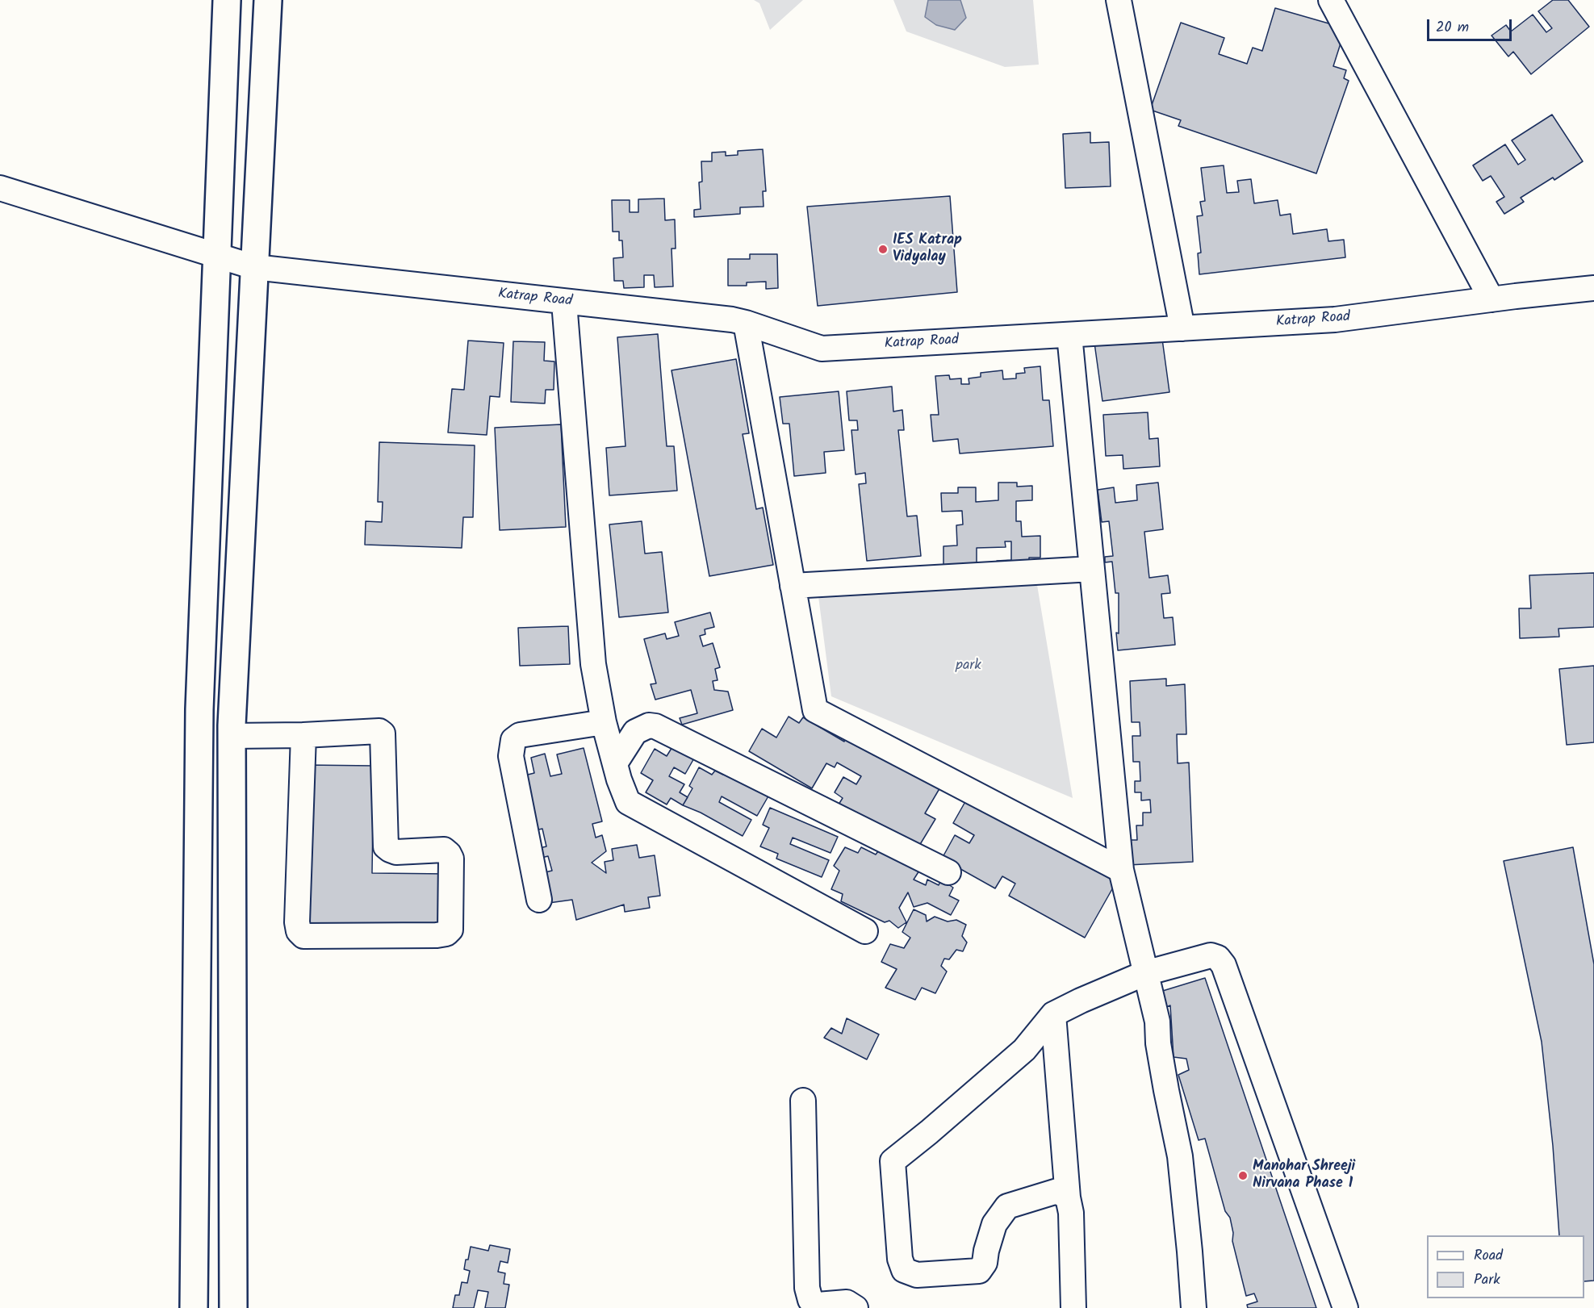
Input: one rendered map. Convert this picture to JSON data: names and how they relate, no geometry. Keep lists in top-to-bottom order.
{
  "streets": {
    "street": ["Katrap Road"]
  },
  "parks": ["park"],
  "places": ["IES Katrap Vidyalay", "Manohar Shreeji Nirvana Phase 1"],
  "legend": ["Road", "Park"],
  "scale_bar": "20 m"
}
